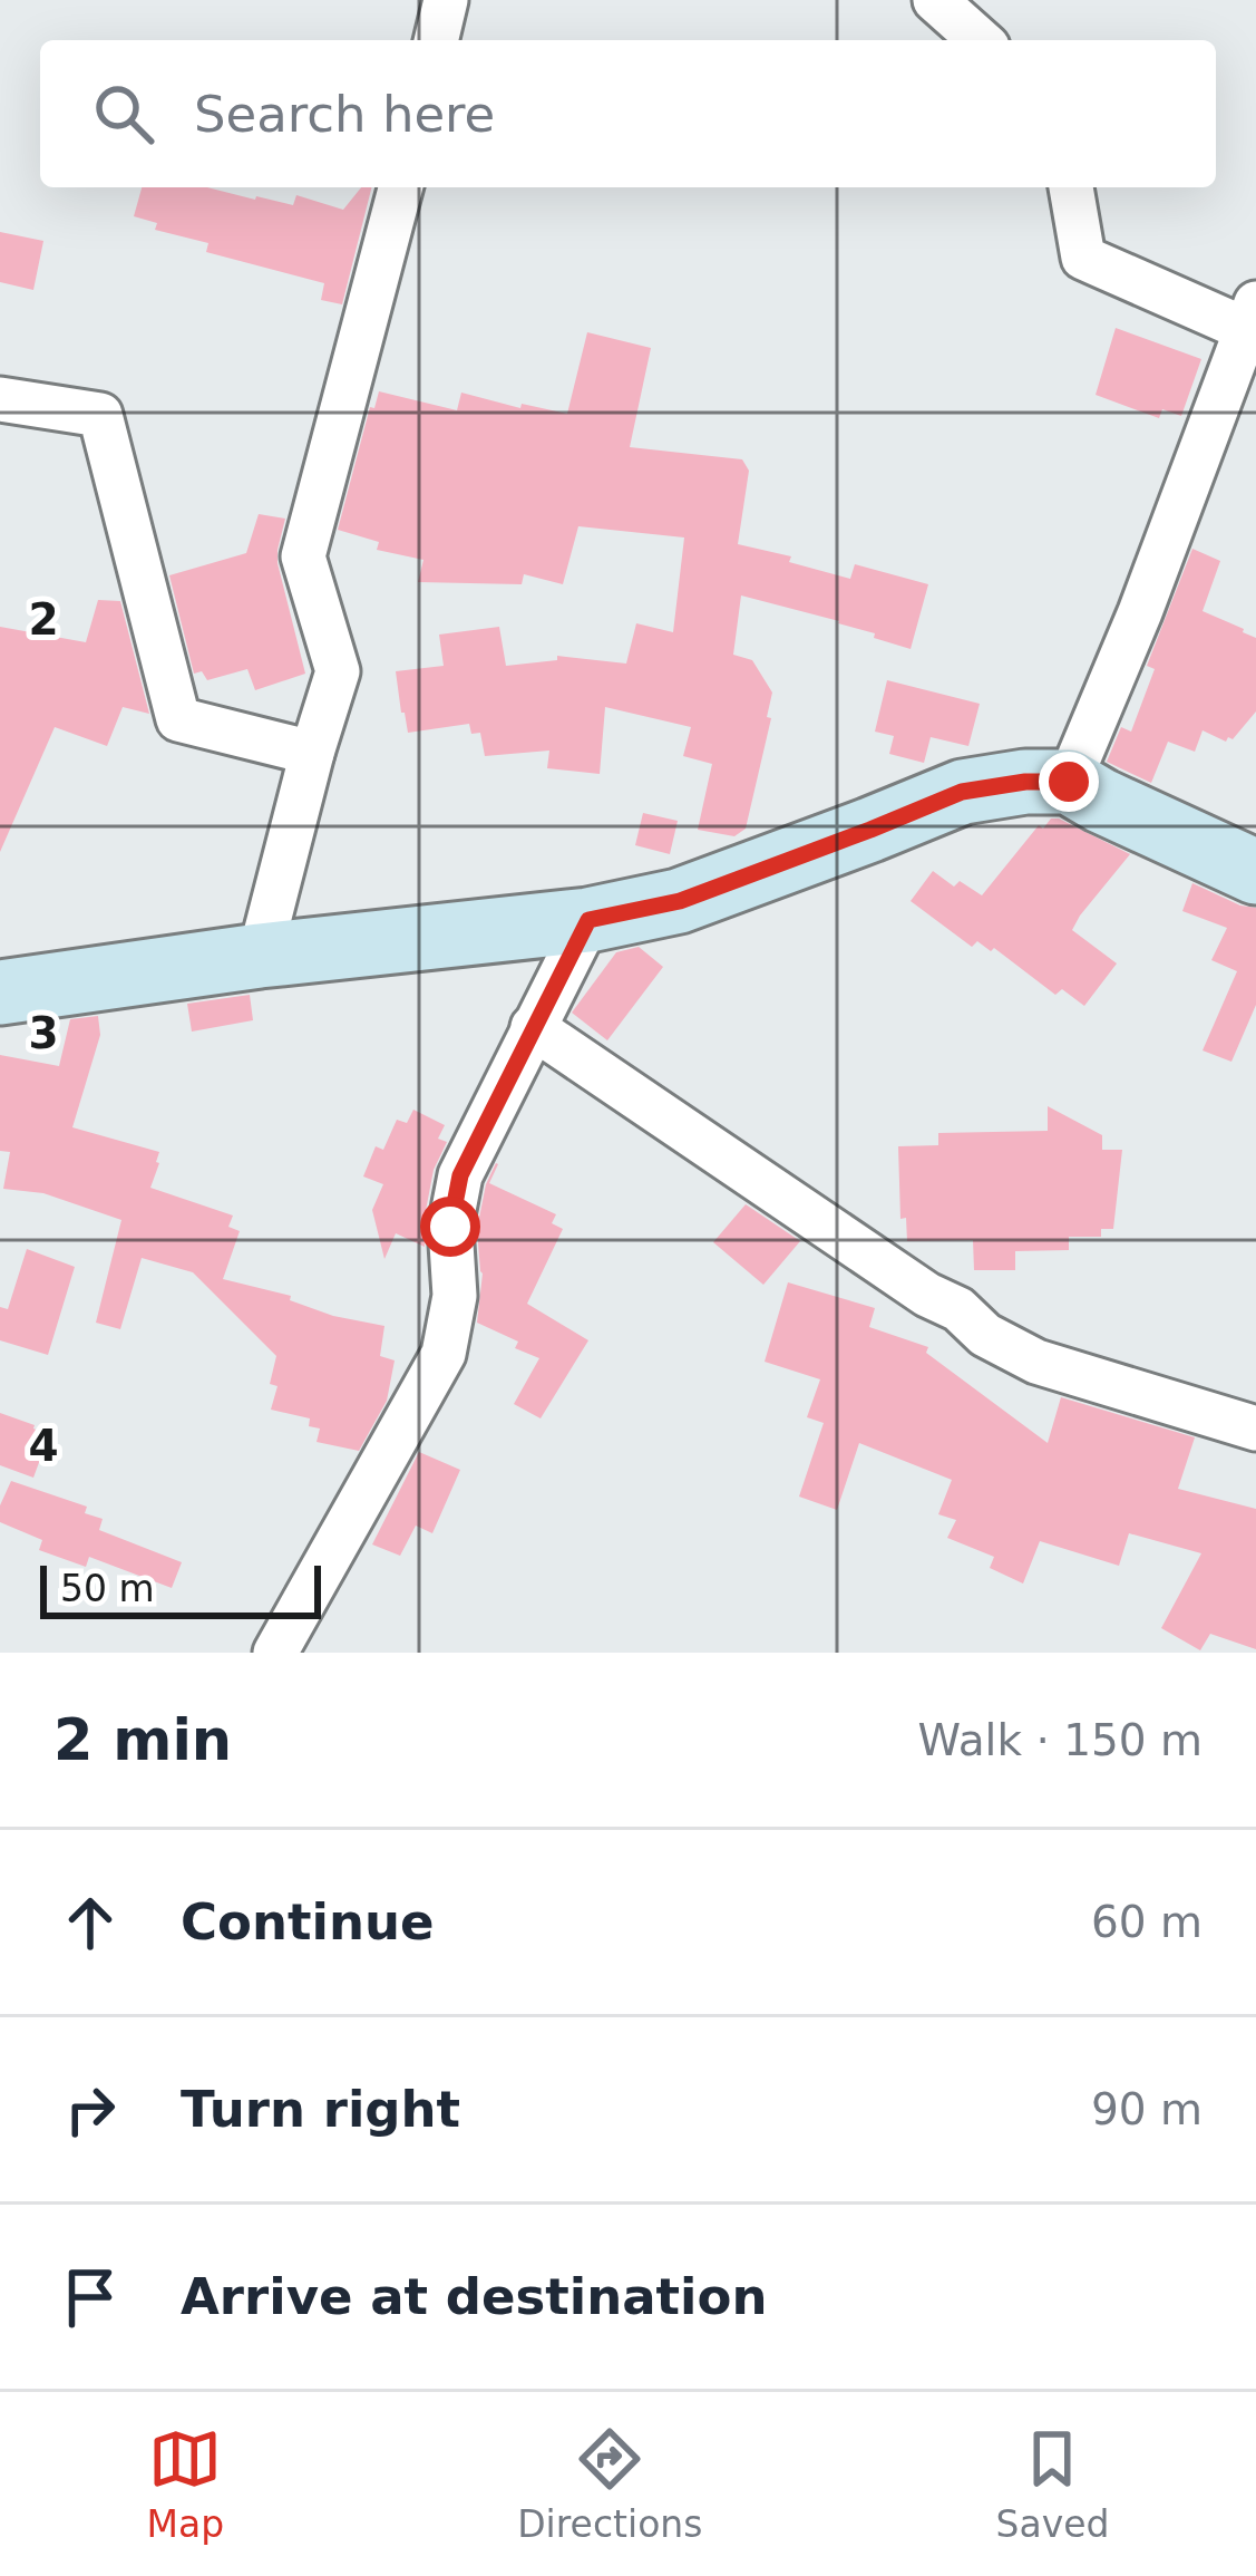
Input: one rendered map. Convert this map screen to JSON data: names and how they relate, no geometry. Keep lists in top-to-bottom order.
{
  "scale_bar": "50 m",
  "page": {
    "search": "Search here",
    "scale": "50 m",
    "heading": ["2 min", "Walk · 150 m"],
    "list": [
      ["Continue", "60 m"],
      ["Turn right", "90 m"],
      "Arrive at destination"
    ],
    "nav": ["Map", "Directions", "Saved"]
  },
  "grid": {
    "rows": ["2", "3", "4"]
  }
}
